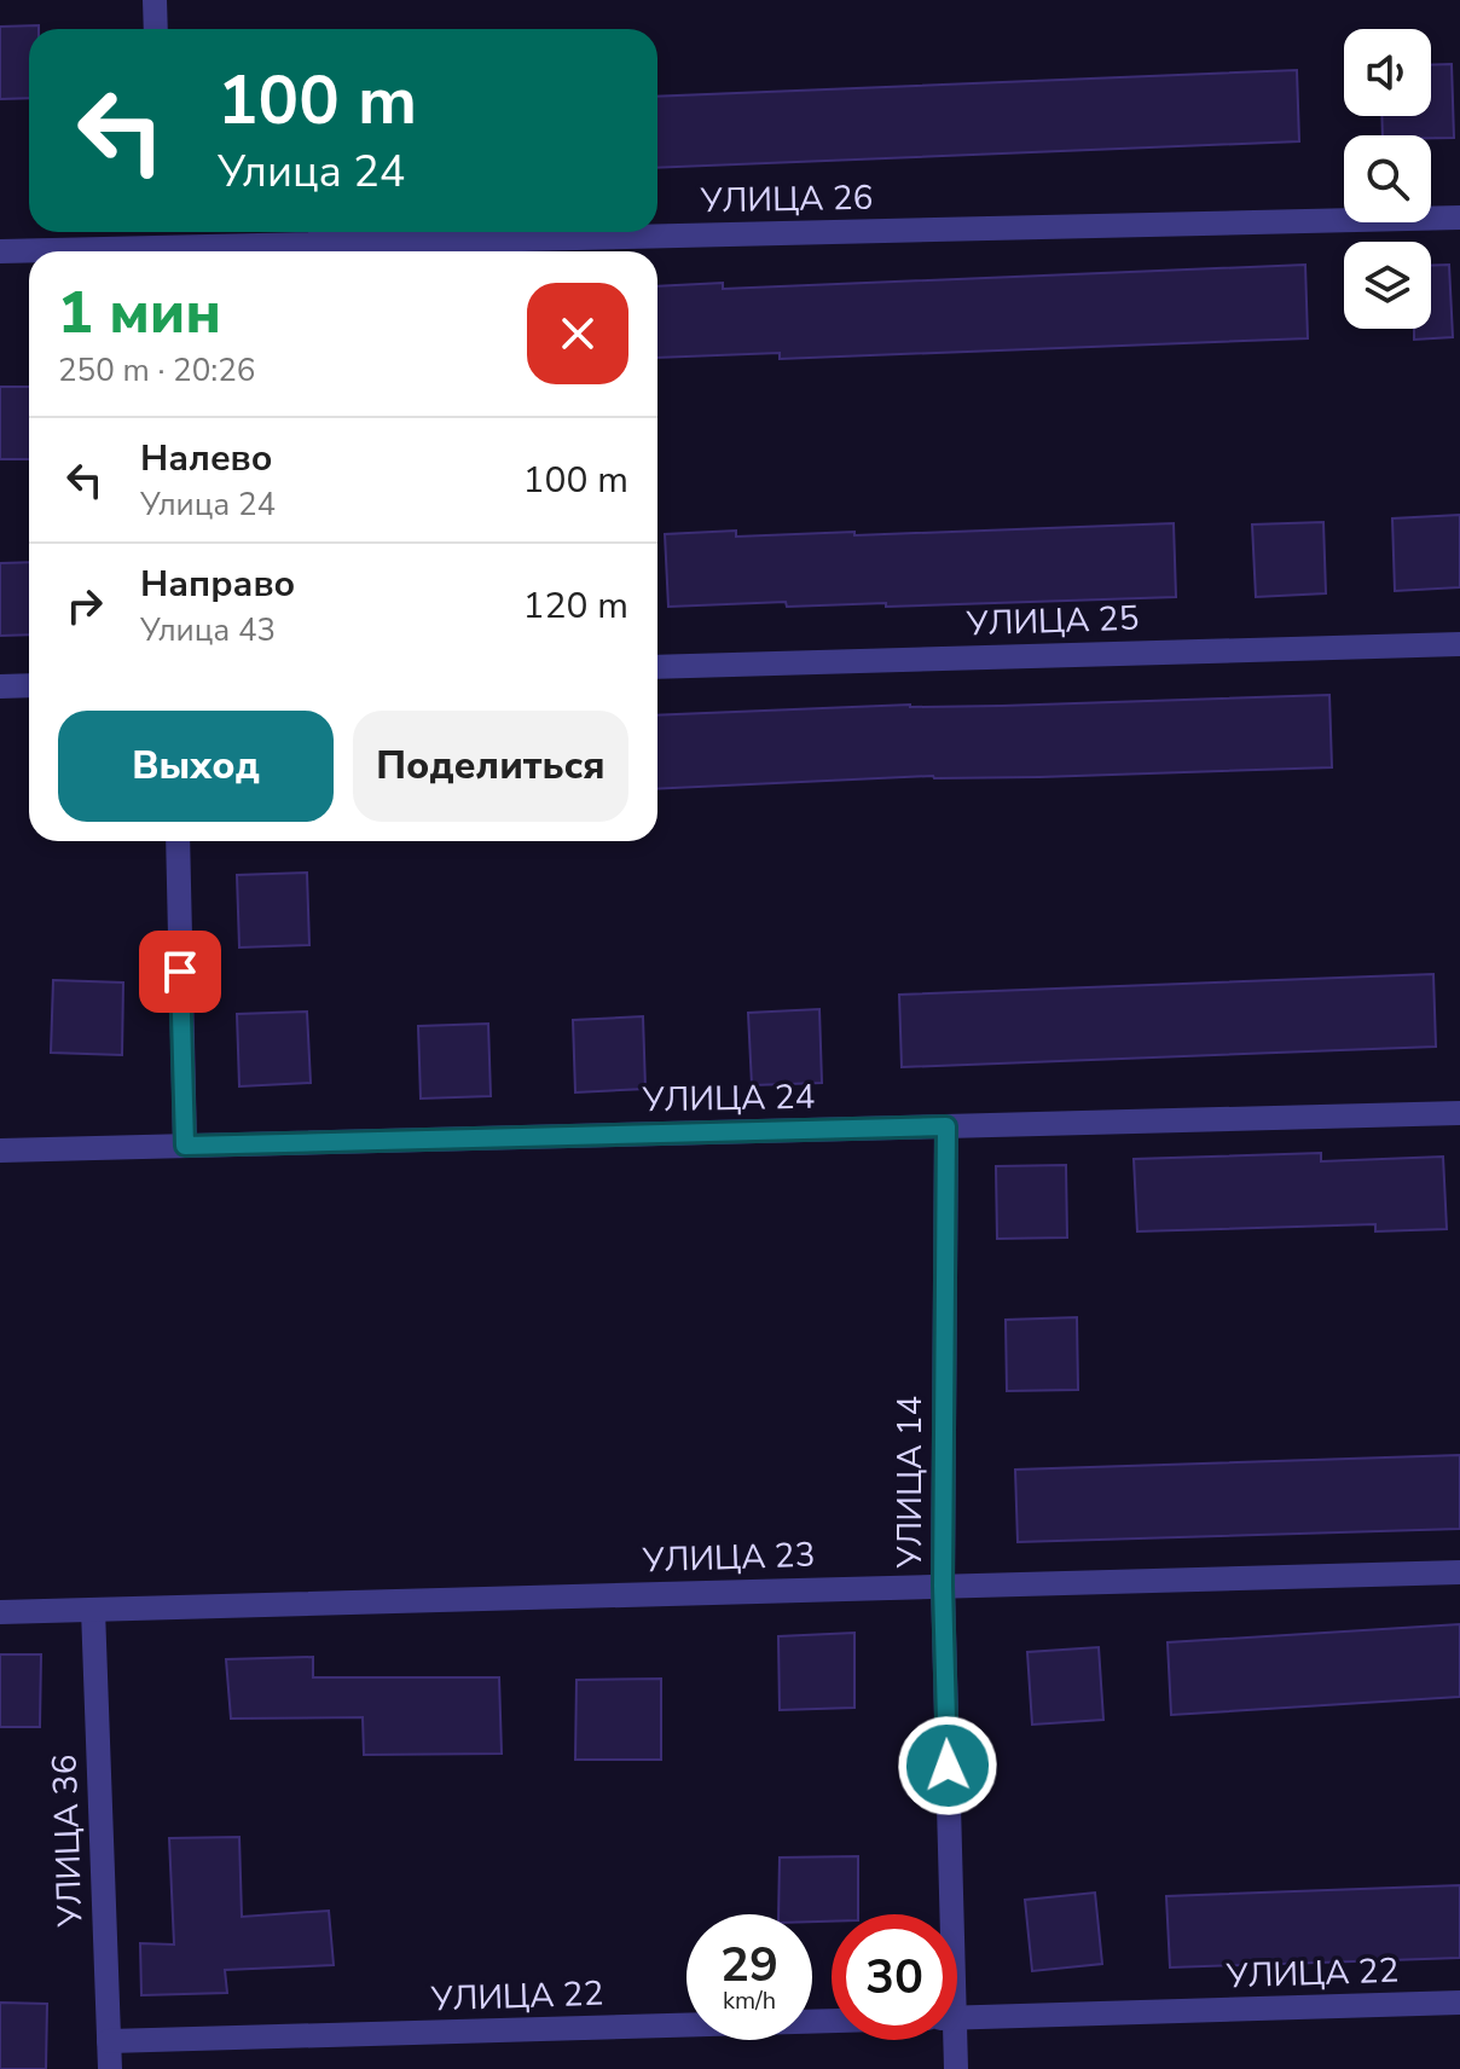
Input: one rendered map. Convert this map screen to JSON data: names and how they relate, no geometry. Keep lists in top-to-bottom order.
{
  "streets": {
    "street": [
      "УЛИЦА 26",
      "УЛИЦА 25",
      "УЛИЦА 24",
      "УЛИЦА 14",
      "УЛИЦА 23",
      "УЛИЦА 36",
      "УЛИЦА 22"
    ]
  },
  "crossings": [
    ["УЛИЦА 24", "УЛИЦА 14"],
    ["УЛИЦА 14", "УЛИЦА 23"],
    ["УЛИЦА 23", "УЛИЦА 36"],
    ["УЛИЦА 36", "УЛИЦА 22"]
  ],
  "page": {
    "turn": ["100 m", "Улица 24"],
    "heading": ["1 мин", "250 m · 20:26"],
    "list": [
      {
        "name": "Налево",
        "note": "Улица 24",
        "value": "100 m"
      },
      {
        "name": "Направо",
        "note": "Улица 43",
        "value": "120 m"
      }
    ],
    "buttons": ["Выход", "Поделиться"],
    "speed": "29 km/h",
    "limit": "30"
  }
}
